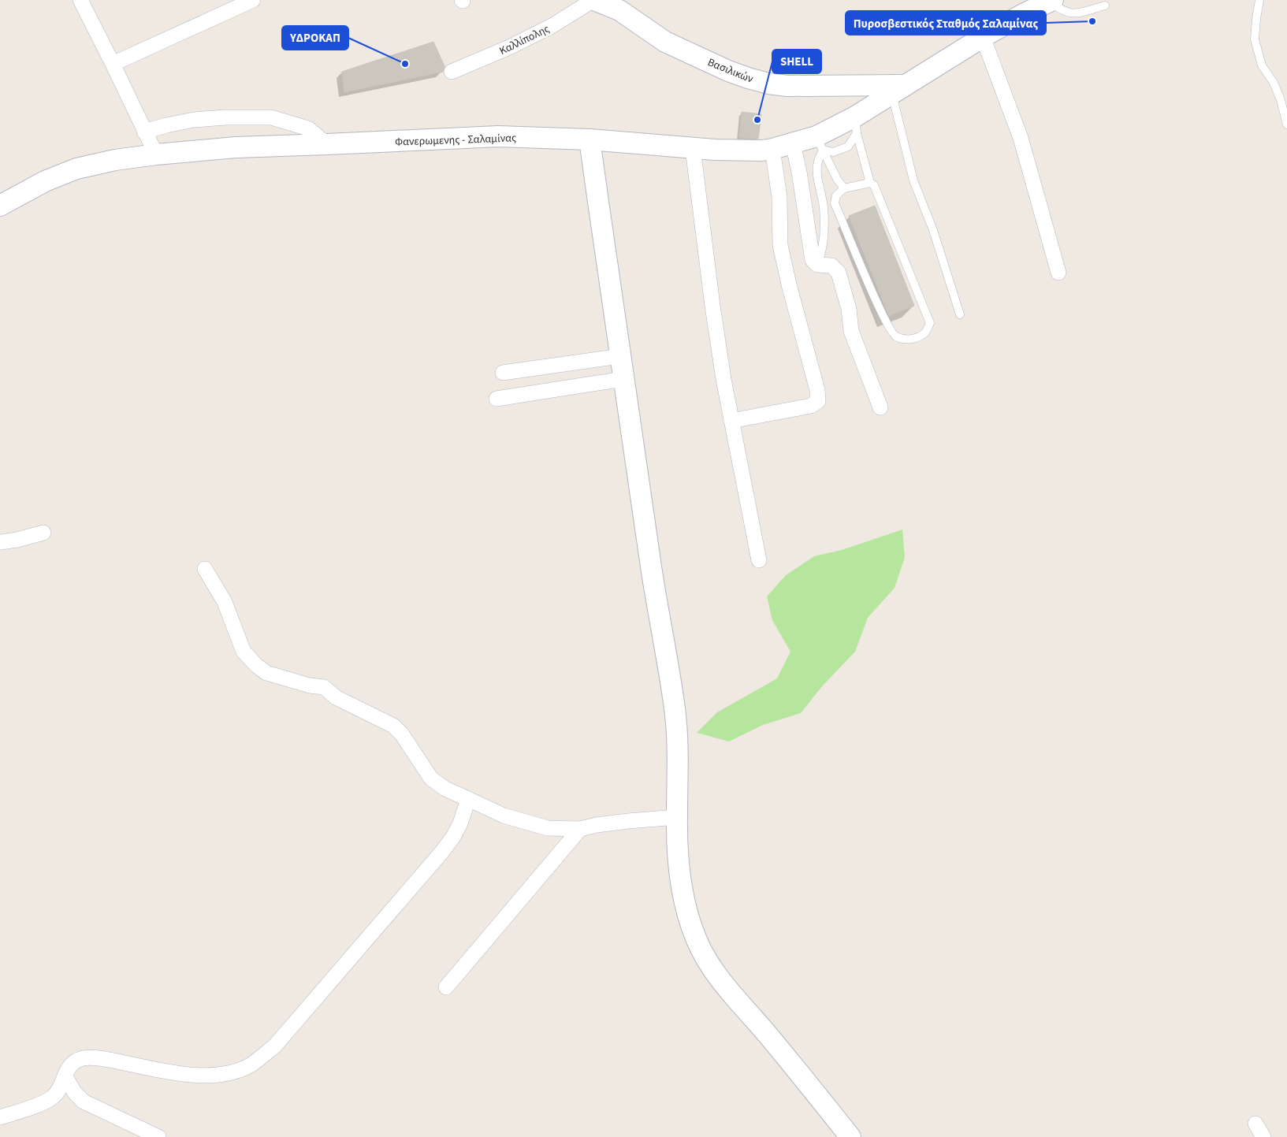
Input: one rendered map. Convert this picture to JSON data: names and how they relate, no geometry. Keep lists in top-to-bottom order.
{
  "streets": {
    "street": ["Καλλίπολης", "Βασιλικών", "Φανερωμενης - Σαλαμίνας"]
  },
  "crossings": [
    ["Καλλίπολης", "Βασιλικών"],
    ["Βασιλικών", "Φανερωμενης - Σαλαμίνας"]
  ],
  "places": ["Πυροσβεστικός Σταθμός Σαλαμίνας", "ΥΔΡΟΚΑΠ", "SHELL"]
}
